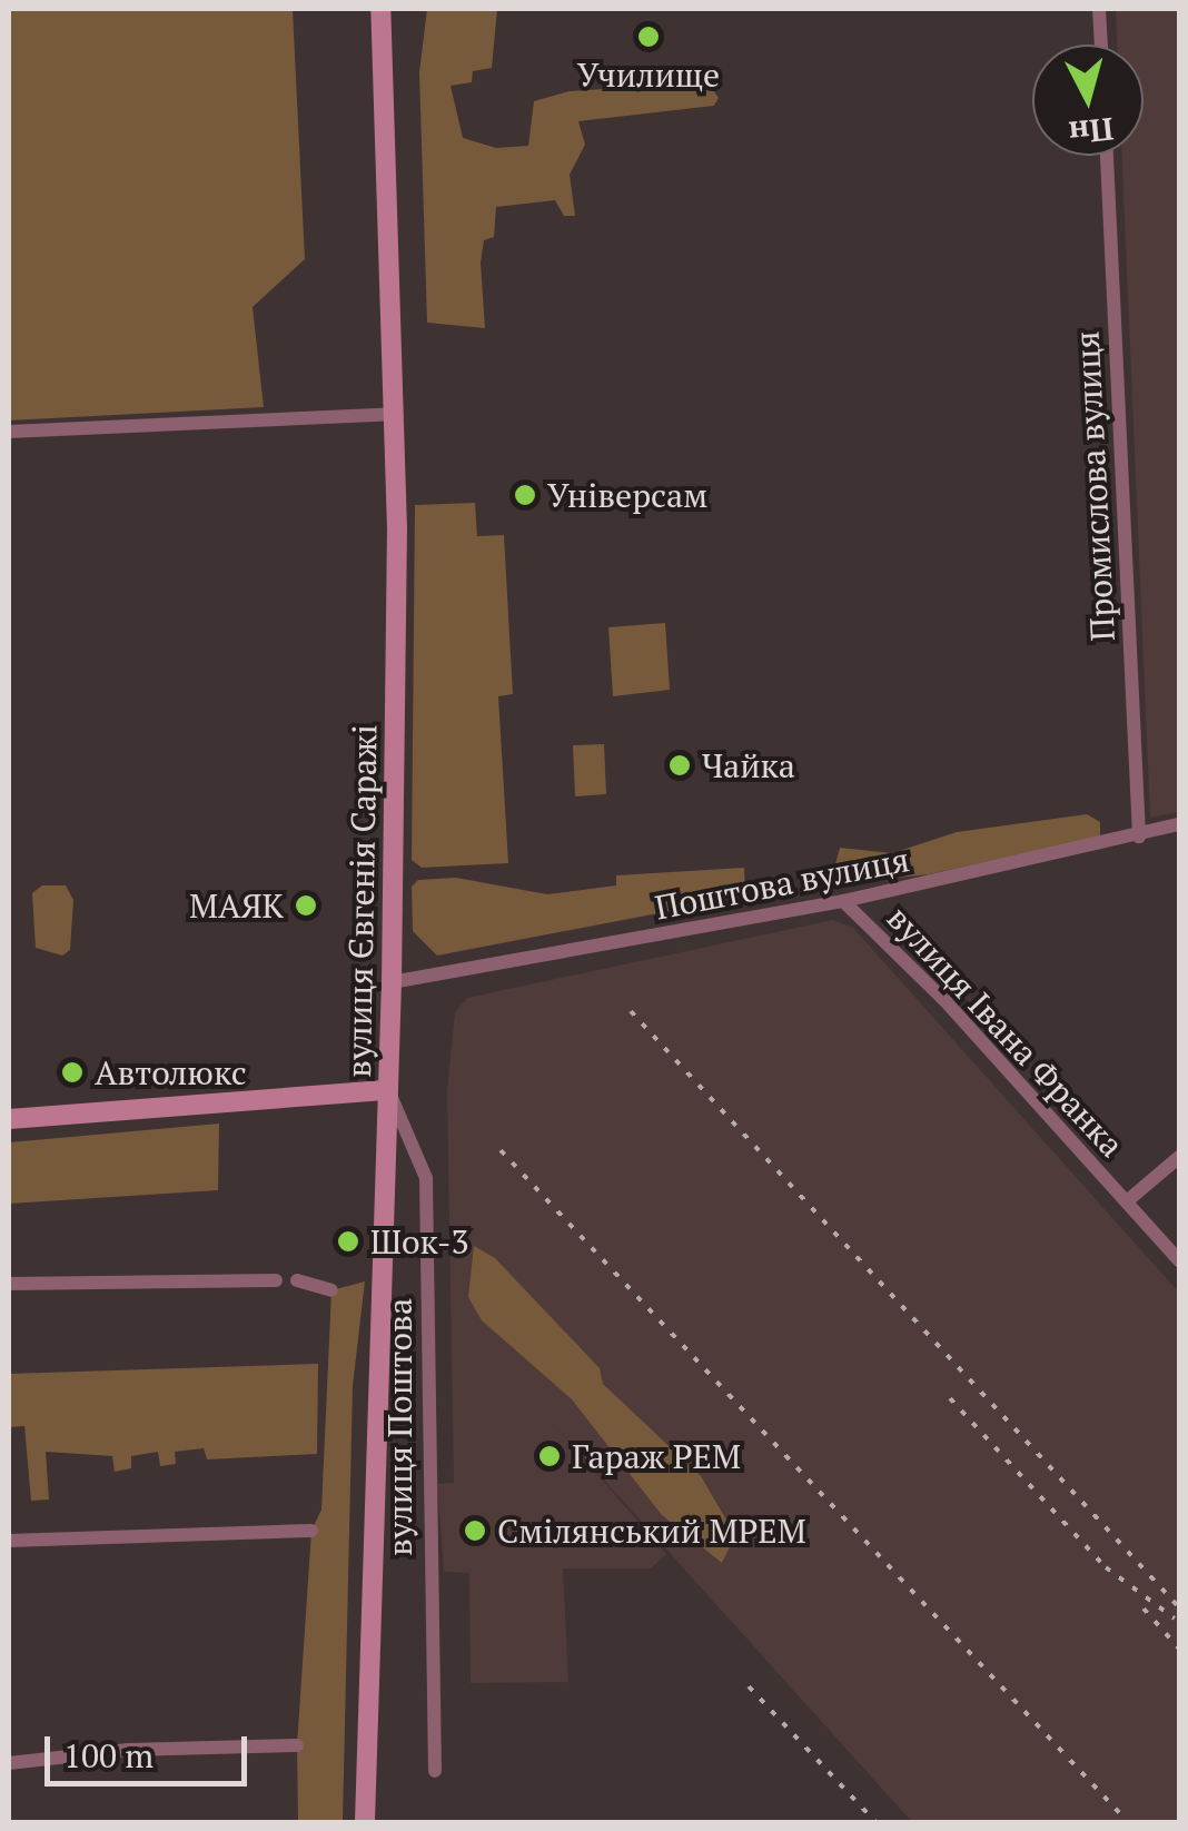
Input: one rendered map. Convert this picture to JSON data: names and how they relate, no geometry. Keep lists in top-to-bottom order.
{
  "streets": {
    "main road": ["вулиця Євгенія Саражі"],
    "street": [
      "Промислова вулиця",
      "Поштова вулиця",
      "вулиця Івана Франка",
      "вулиця Поштова"
    ]
  },
  "crossings": [
    ["Промислова вулиця", "Поштова вулиця"],
    ["Поштова вулиця", "вулиця Євгенія Саражі"],
    ["Поштова вулиця", "вулиця Івана Франка"],
    ["вулиця Євгенія Саражі", "вулиця Поштова"]
  ],
  "places": [
    "Училище",
    "Універсам",
    "Чайка",
    "МАЯК",
    "Автолюкс",
    "Шок-3",
    "Гараж РЕМ",
    "Смілянський МРЕМ"
  ],
  "scale_bar": "100 m",
  "north": "bottom"
}
